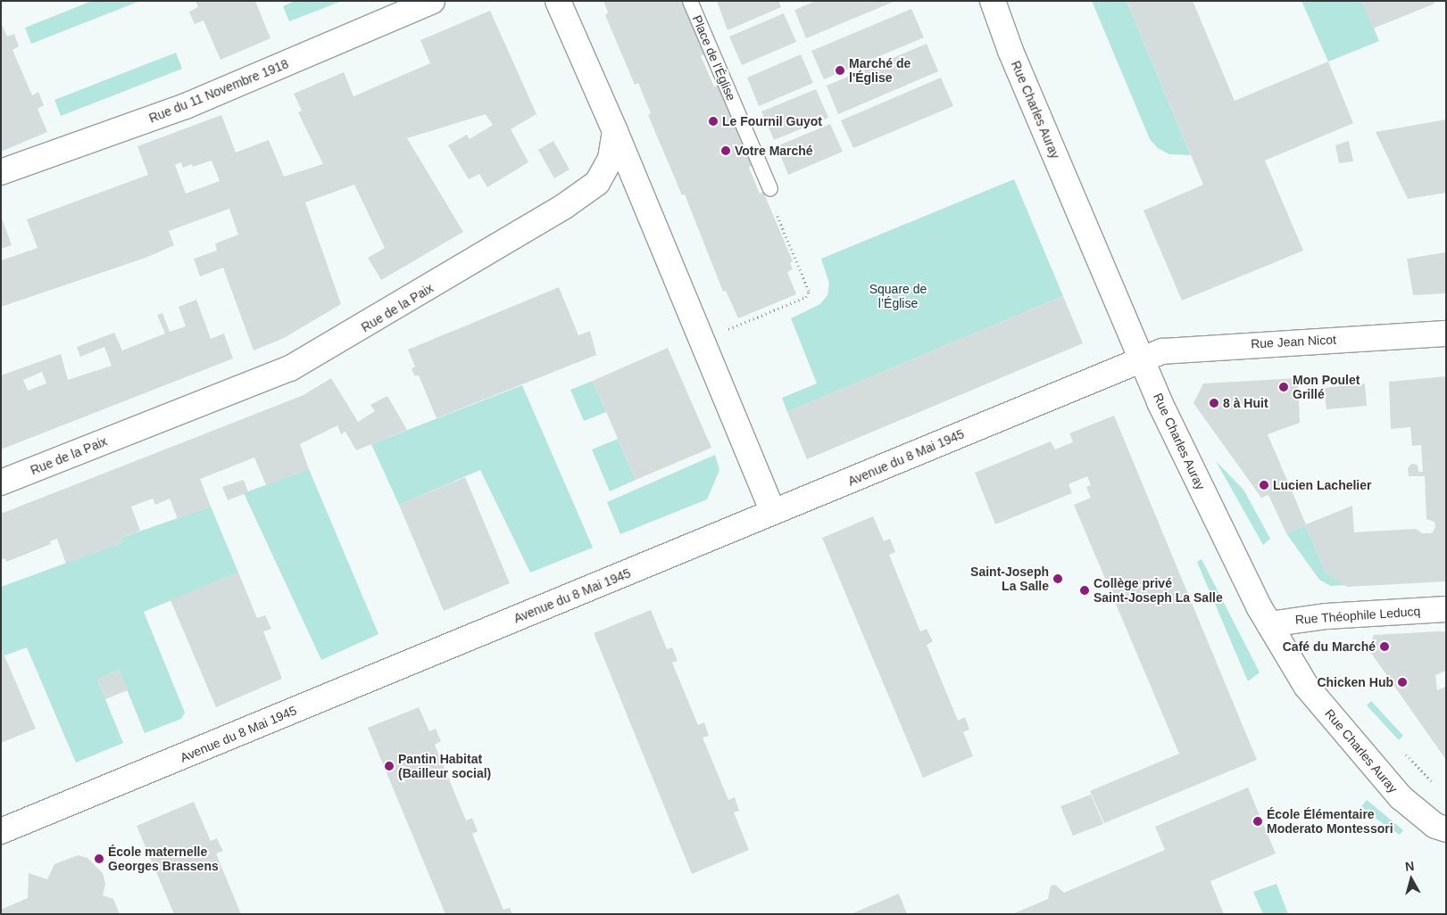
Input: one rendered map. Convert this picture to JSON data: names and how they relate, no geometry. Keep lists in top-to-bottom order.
{
  "streets": {
    "street": [
      "Rue du 11 Novembre 1918",
      "Rue Charles Auray",
      "Rue de la Paix",
      "Rue Jean Nicot",
      "Avenue du 8 Mai 1945",
      "Rue Théophile Leducq"
    ],
    "lane": ["Place de l'Église"]
  },
  "crossings": [
    ["Rue Charles Auray", "Rue Jean Nicot"],
    ["Rue Charles Auray", "Avenue du 8 Mai 1945"],
    ["Rue Charles Auray", "Rue Théophile Leducq"],
    ["Rue Jean Nicot", "Avenue du 8 Mai 1945"]
  ],
  "parks": ["Square de l’Église"],
  "places": [
    "Marché de l'Église",
    "Le Fournil Guyot",
    "Votre Marché",
    "Mon Poulet Grillé",
    "8 à Huit",
    "Lucien Lachelier",
    "Saint-Joseph La Salle",
    "Collège privé Saint-Joseph La Salle",
    "Café du Marché",
    "Chicken Hub",
    "Pantin Habitat (Bailleur social)",
    "École Élémentaire Moderato Montessori",
    "École maternelle Georges Brassens"
  ],
  "north": "top"
}
